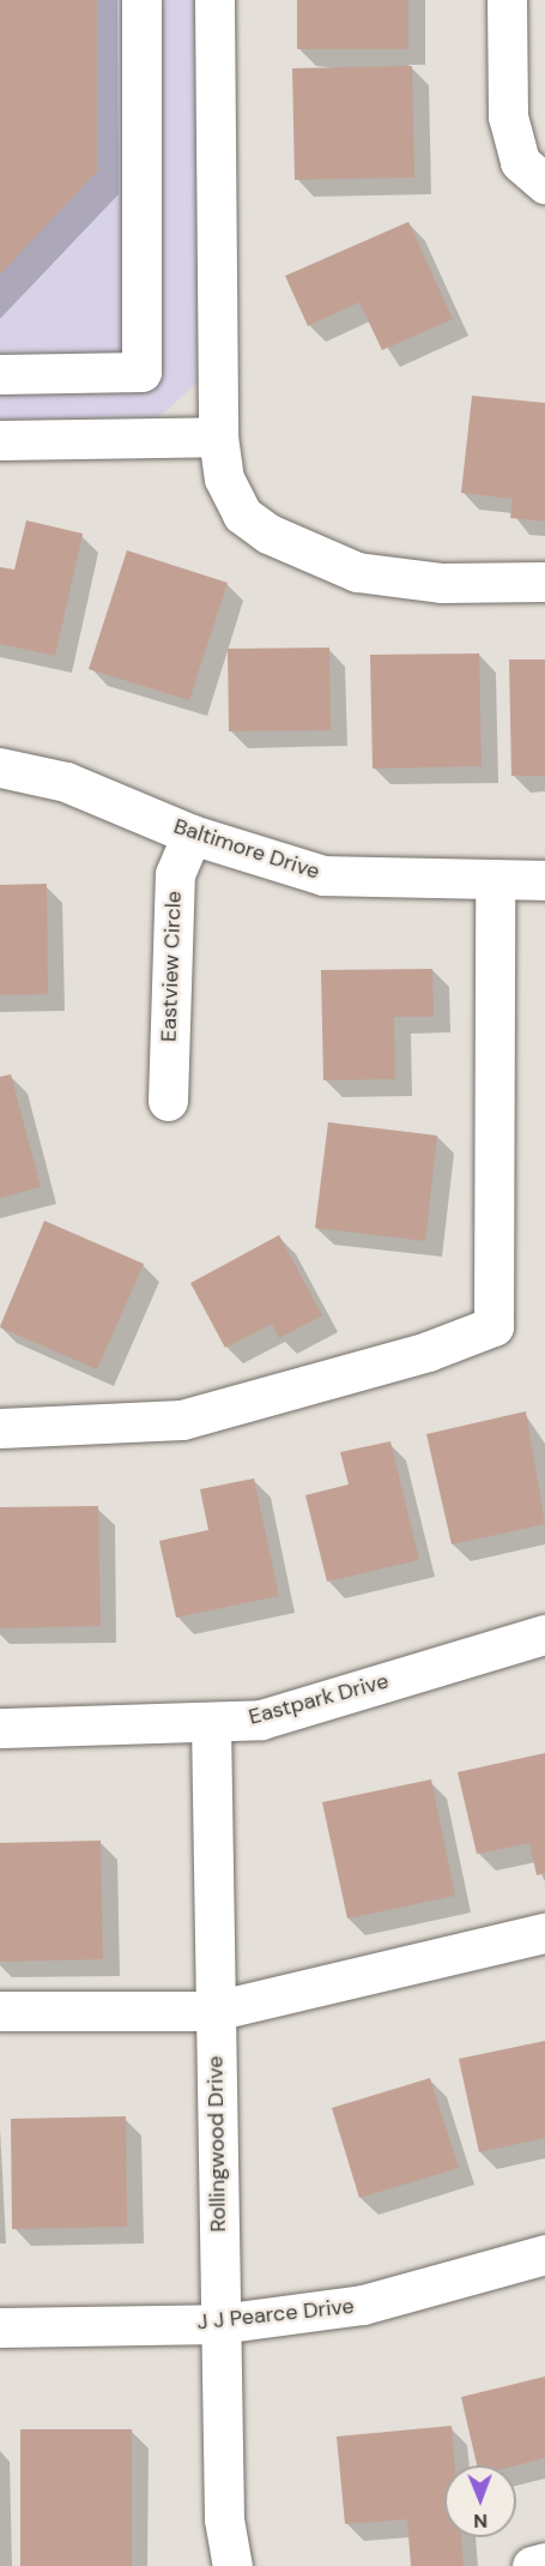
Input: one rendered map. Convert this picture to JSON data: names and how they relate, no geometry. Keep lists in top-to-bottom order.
{
  "streets": {
    "street": [
      "Baltimore Drive",
      "Eastview Circle",
      "Eastpark Drive",
      "Rollingwood Drive",
      "J J Pearce Drive"
    ]
  },
  "crossings": [
    ["Baltimore Drive", "Eastview Circle"],
    ["Eastpark Drive", "Rollingwood Drive"],
    ["Rollingwood Drive", "J J Pearce Drive"]
  ],
  "north": "bottom"
}
